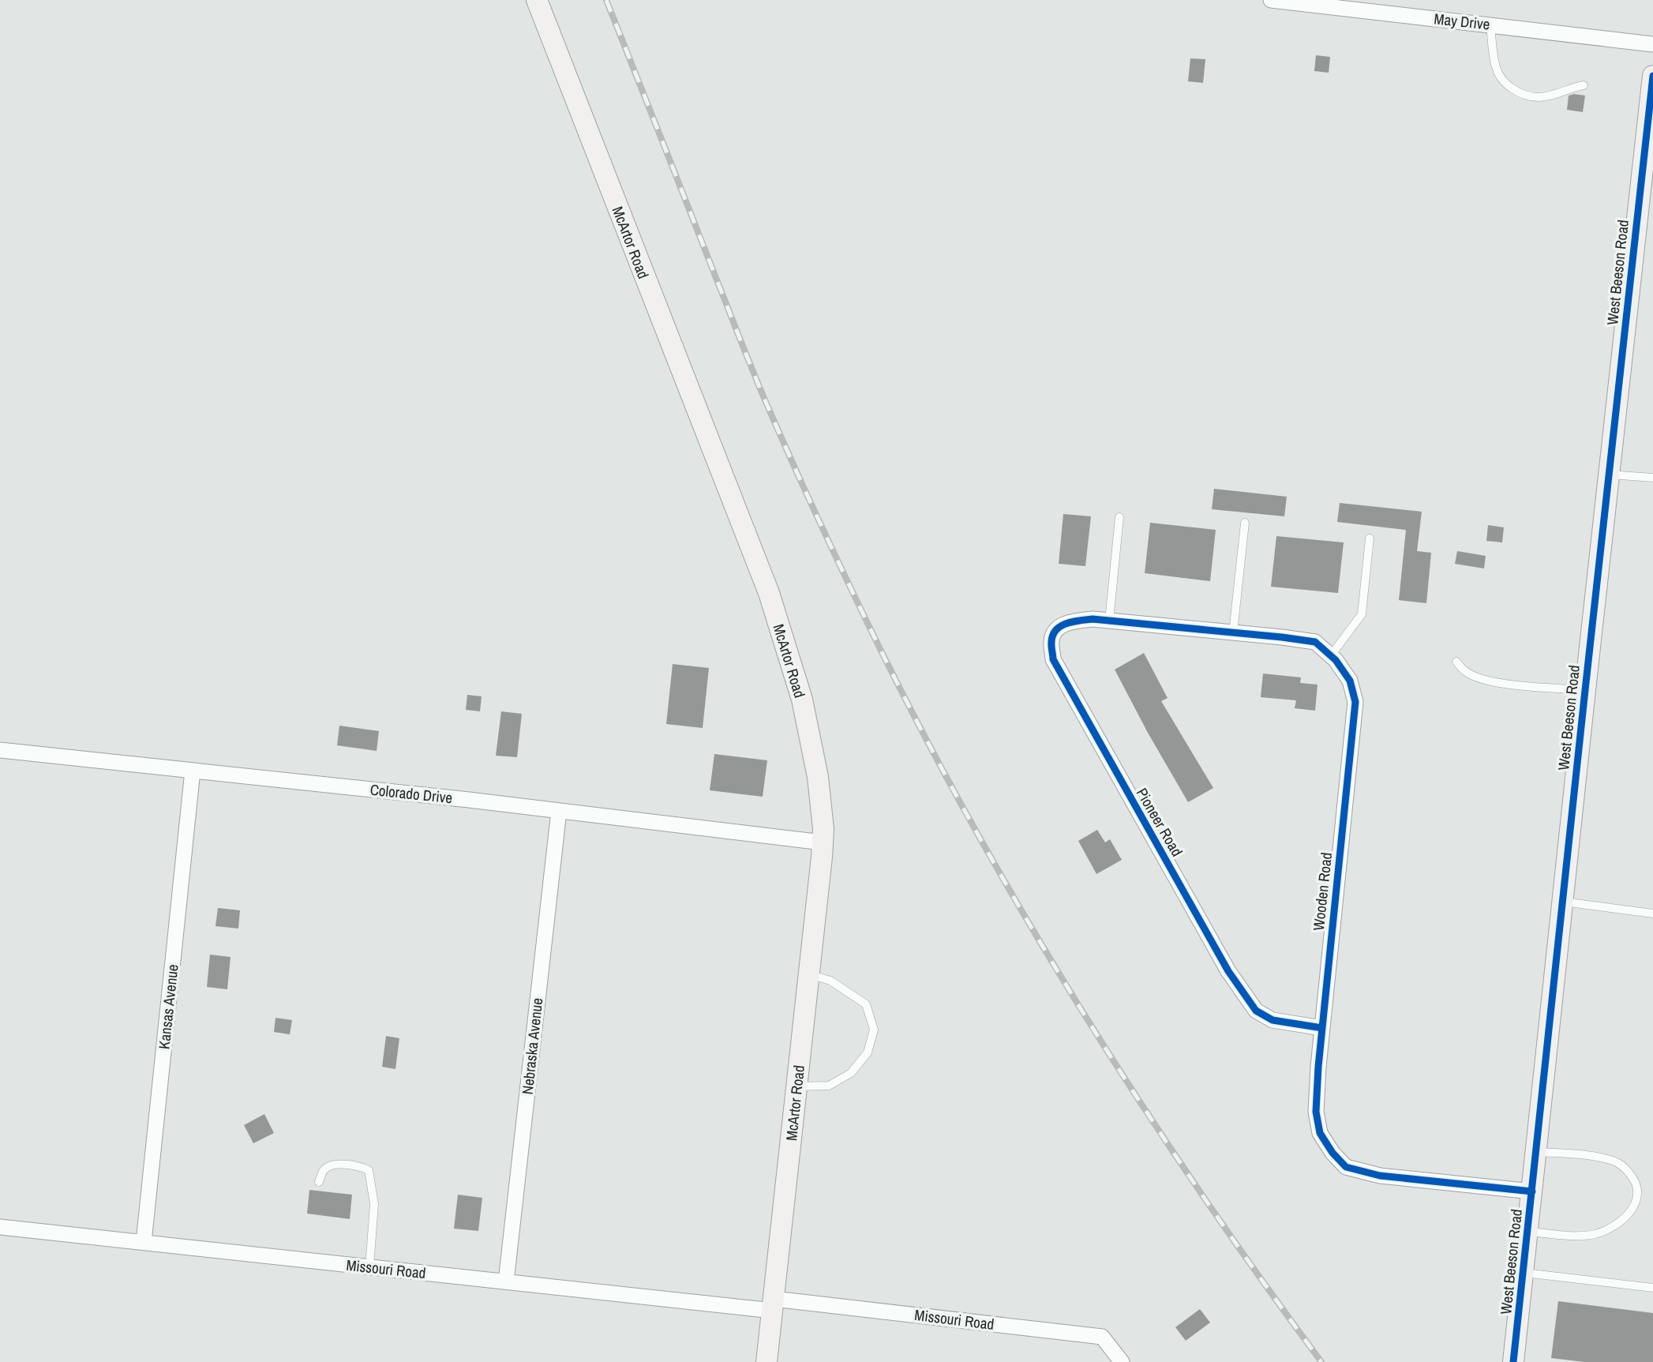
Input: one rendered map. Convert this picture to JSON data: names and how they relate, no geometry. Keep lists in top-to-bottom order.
{
  "streets": {
    "main road": ["McArtor Road", "West Beeson Road"],
    "street": [
      "May Drive",
      "Colorado Drive",
      "Pioneer Road",
      "Wooden Road",
      "Kansas Avenue",
      "Nebraska Avenue",
      "Missouri Road"
    ]
  },
  "crossings": [
    ["McArtor Road", "Colorado Drive"],
    ["McArtor Road", "Missouri Road"],
    ["West Beeson Road", "Wooden Road"],
    ["Colorado Drive", "Kansas Avenue"],
    ["Colorado Drive", "Nebraska Avenue"],
    ["Pioneer Road", "Wooden Road"],
    ["Kansas Avenue", "Missouri Road"],
    ["Nebraska Avenue", "Missouri Road"]
  ]
}
